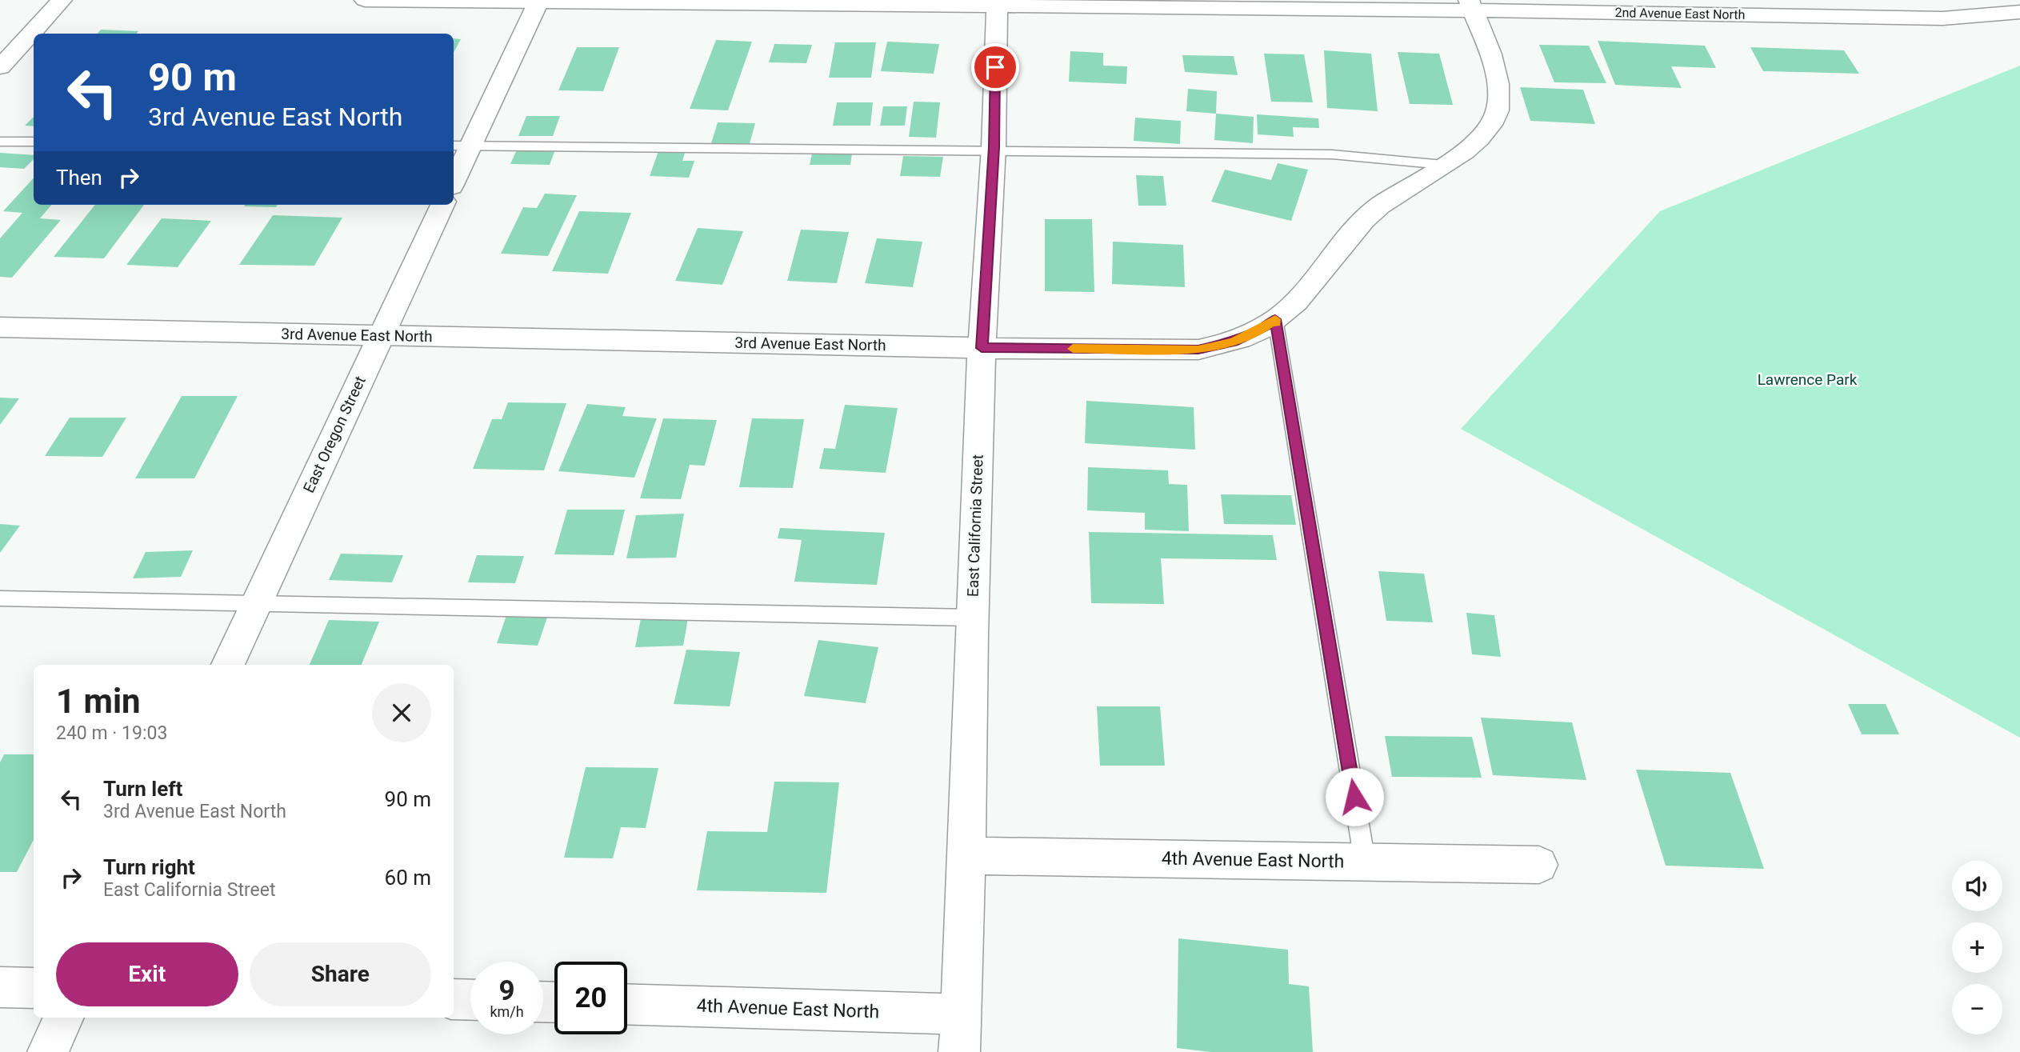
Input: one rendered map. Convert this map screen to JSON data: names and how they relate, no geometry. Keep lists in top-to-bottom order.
{
  "streets": {
    "street": [
      "2nd Avenue East North",
      "3rd Avenue East North",
      "East Oregon Street",
      "East California Street",
      "4th Avenue East North"
    ]
  },
  "crossings": [
    ["2nd Avenue East North", "3rd Avenue East North"],
    ["2nd Avenue East North", "East California Street"],
    ["3rd Avenue East North", "East Oregon Street"],
    ["3rd Avenue East North", "East California Street"],
    ["East California Street", "4th Avenue East North"]
  ],
  "parks": ["Lawrence Park"],
  "page": {
    "turn": ["90 m", "3rd Avenue East North"],
    "then": "Then",
    "heading": ["1 min", "240 m · 19:03"],
    "list": [
      {
        "name": "Turn left",
        "note": "3rd Avenue East North",
        "value": "90 m"
      },
      {
        "name": "Turn right",
        "note": "East California Street",
        "value": "60 m"
      }
    ],
    "map_buttons": ["+", "−"],
    "buttons": ["Exit", "Share"],
    "speed": "9 km/h",
    "limit": "20"
  }
}
